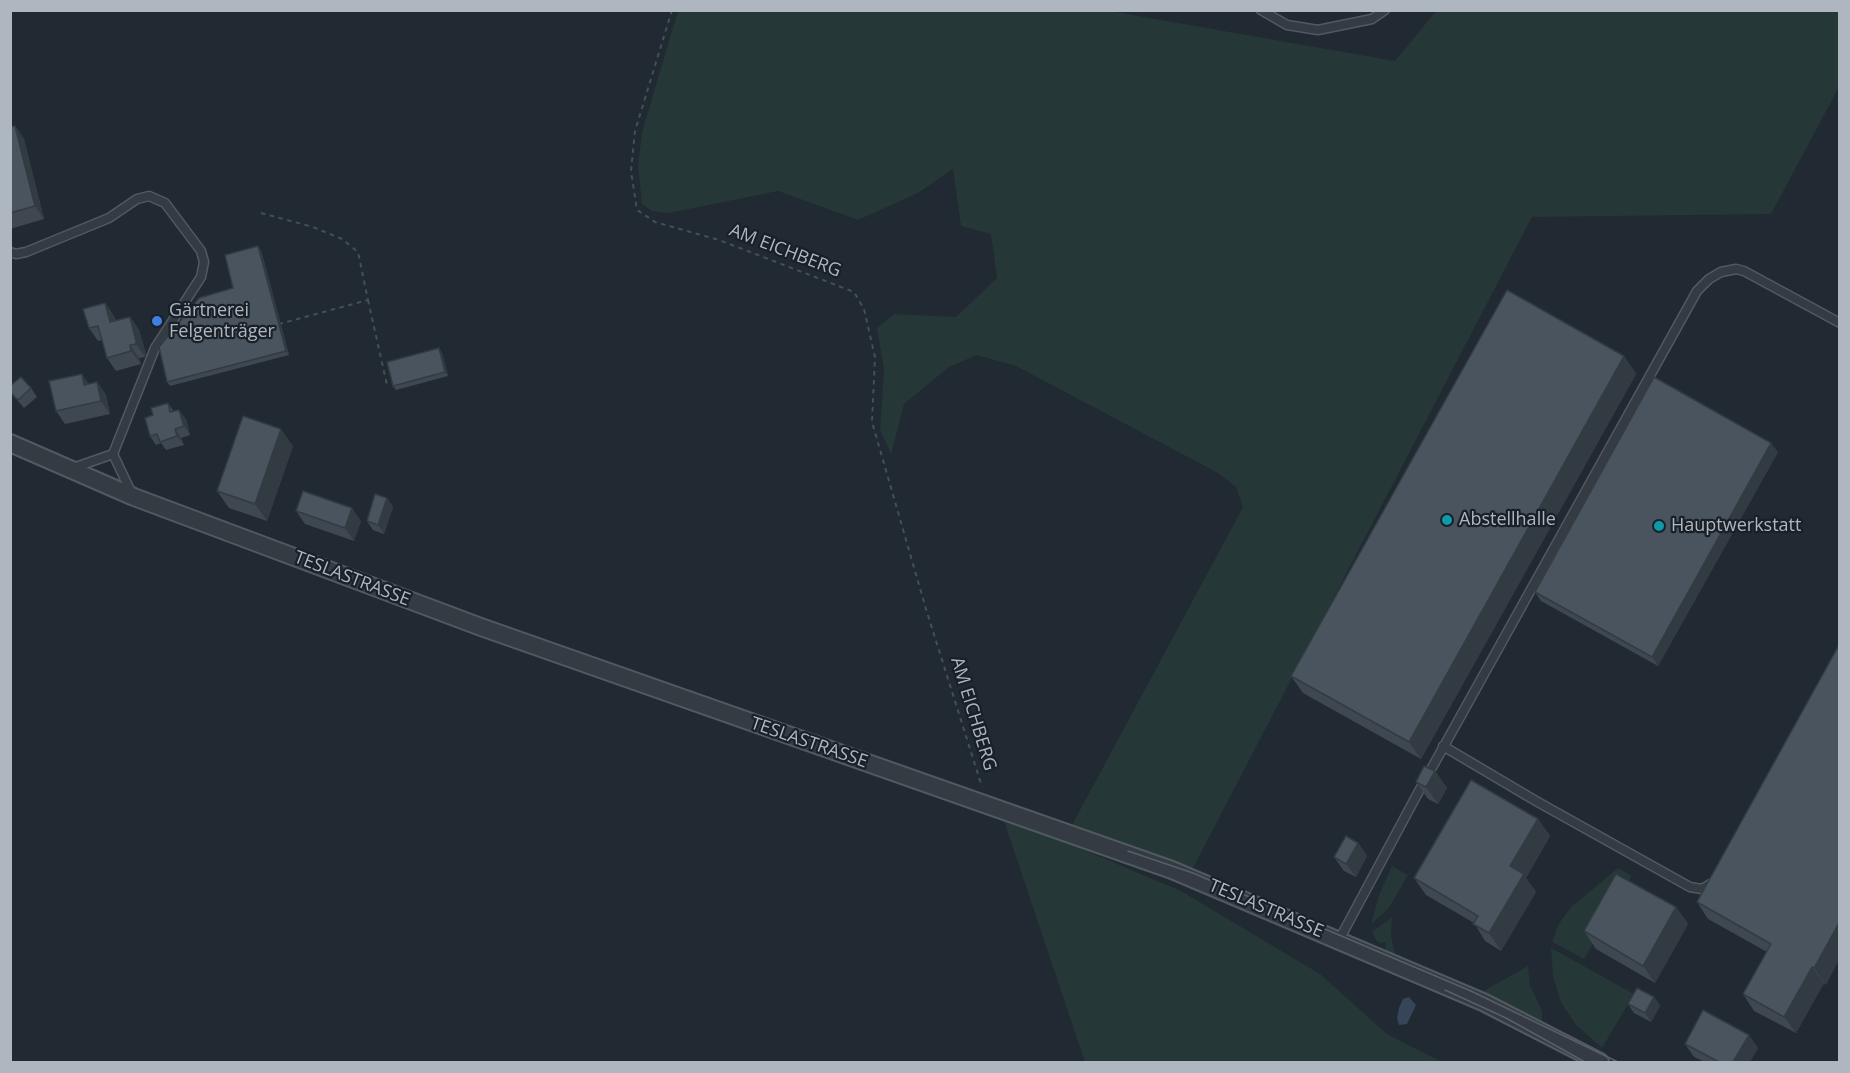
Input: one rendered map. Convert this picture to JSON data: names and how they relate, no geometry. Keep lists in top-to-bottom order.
{
  "streets": {
    "street": ["TESLASTRASSE"],
    "path": ["AM EICHBERG"]
  },
  "crossings": [
    ["AM EICHBERG", "TESLASTRASSE"]
  ],
  "places": ["Gärtnerei Felgenträger", "Abstellhalle", "Hauptwerkstatt"]
}
